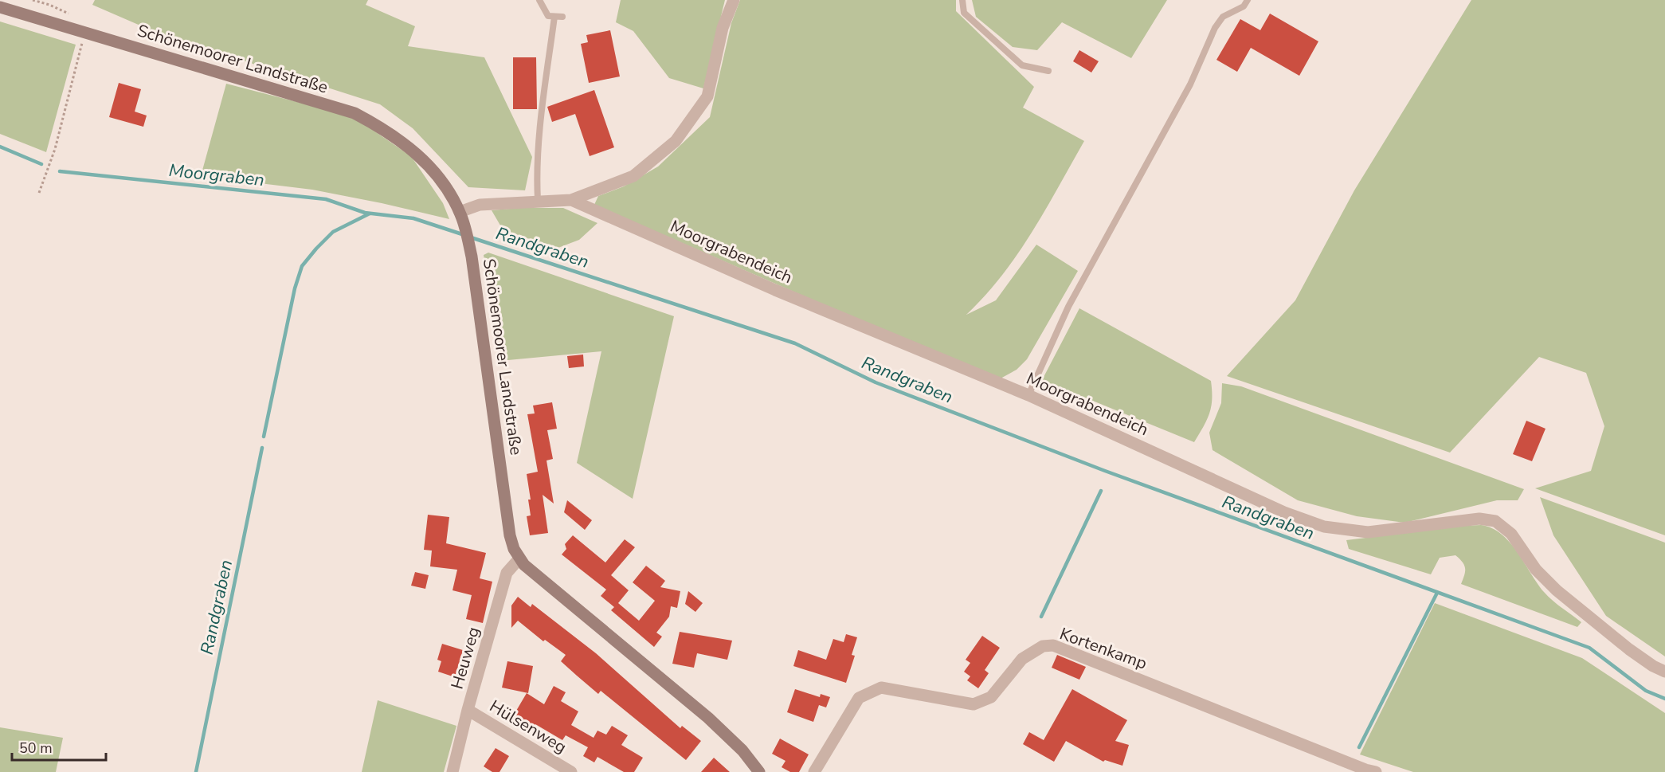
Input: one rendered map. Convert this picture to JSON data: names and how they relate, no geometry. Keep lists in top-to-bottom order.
{
  "streets": {
    "street": [
      "Schönemoorer Landstraße",
      "Moorgrabendeich",
      "Kortenkamp",
      "Heuweg",
      "Hülsenweg"
    ]
  },
  "crossings": [
    ["Schönemoorer Landstraße", "Moorgrabendeich"],
    ["Schönemoorer Landstraße", "Heuweg"],
    ["Heuweg", "Hülsenweg"]
  ],
  "water": ["Moorgraben", "Randgraben"],
  "scale_bar": "50 m"
}
